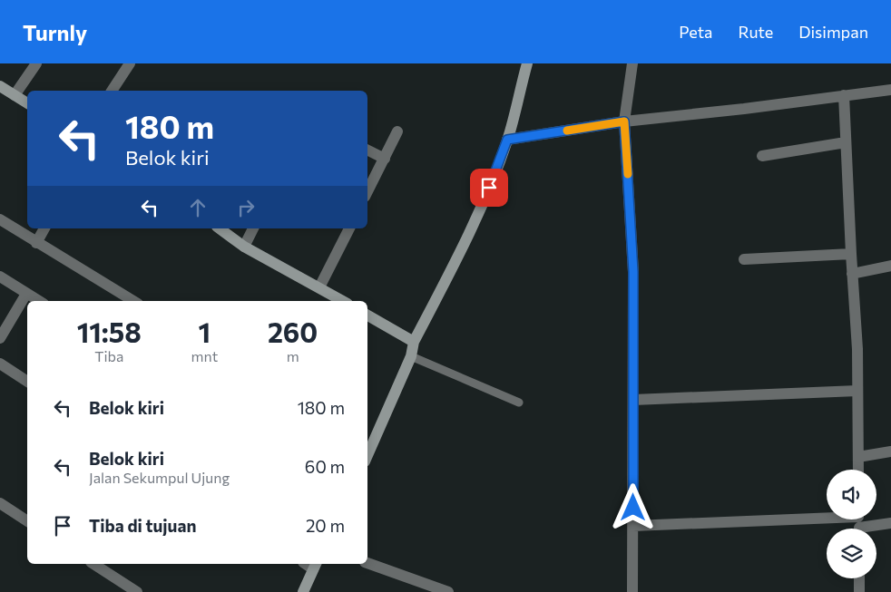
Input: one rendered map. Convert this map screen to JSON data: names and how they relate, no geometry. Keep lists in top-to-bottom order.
{
  "page": {
    "header": "Turnly",
    "nav": ["Peta", "Rute", "Disimpan"],
    "turn": ["180 m", "Belok kiri"],
    "eta": [
      "11:58",
      "Tiba",
      "1",
      "mnt",
      "260",
      "m"
    ],
    "list": [
      {
        "name": "Belok kiri",
        "value": "180 m"
      },
      {
        "name": "Belok kiri",
        "note": "Jalan Sekumpul Ujung",
        "value": "60 m"
      },
      {
        "name": "Tiba di tujuan",
        "value": "20 m"
      }
    ]
  }
}
